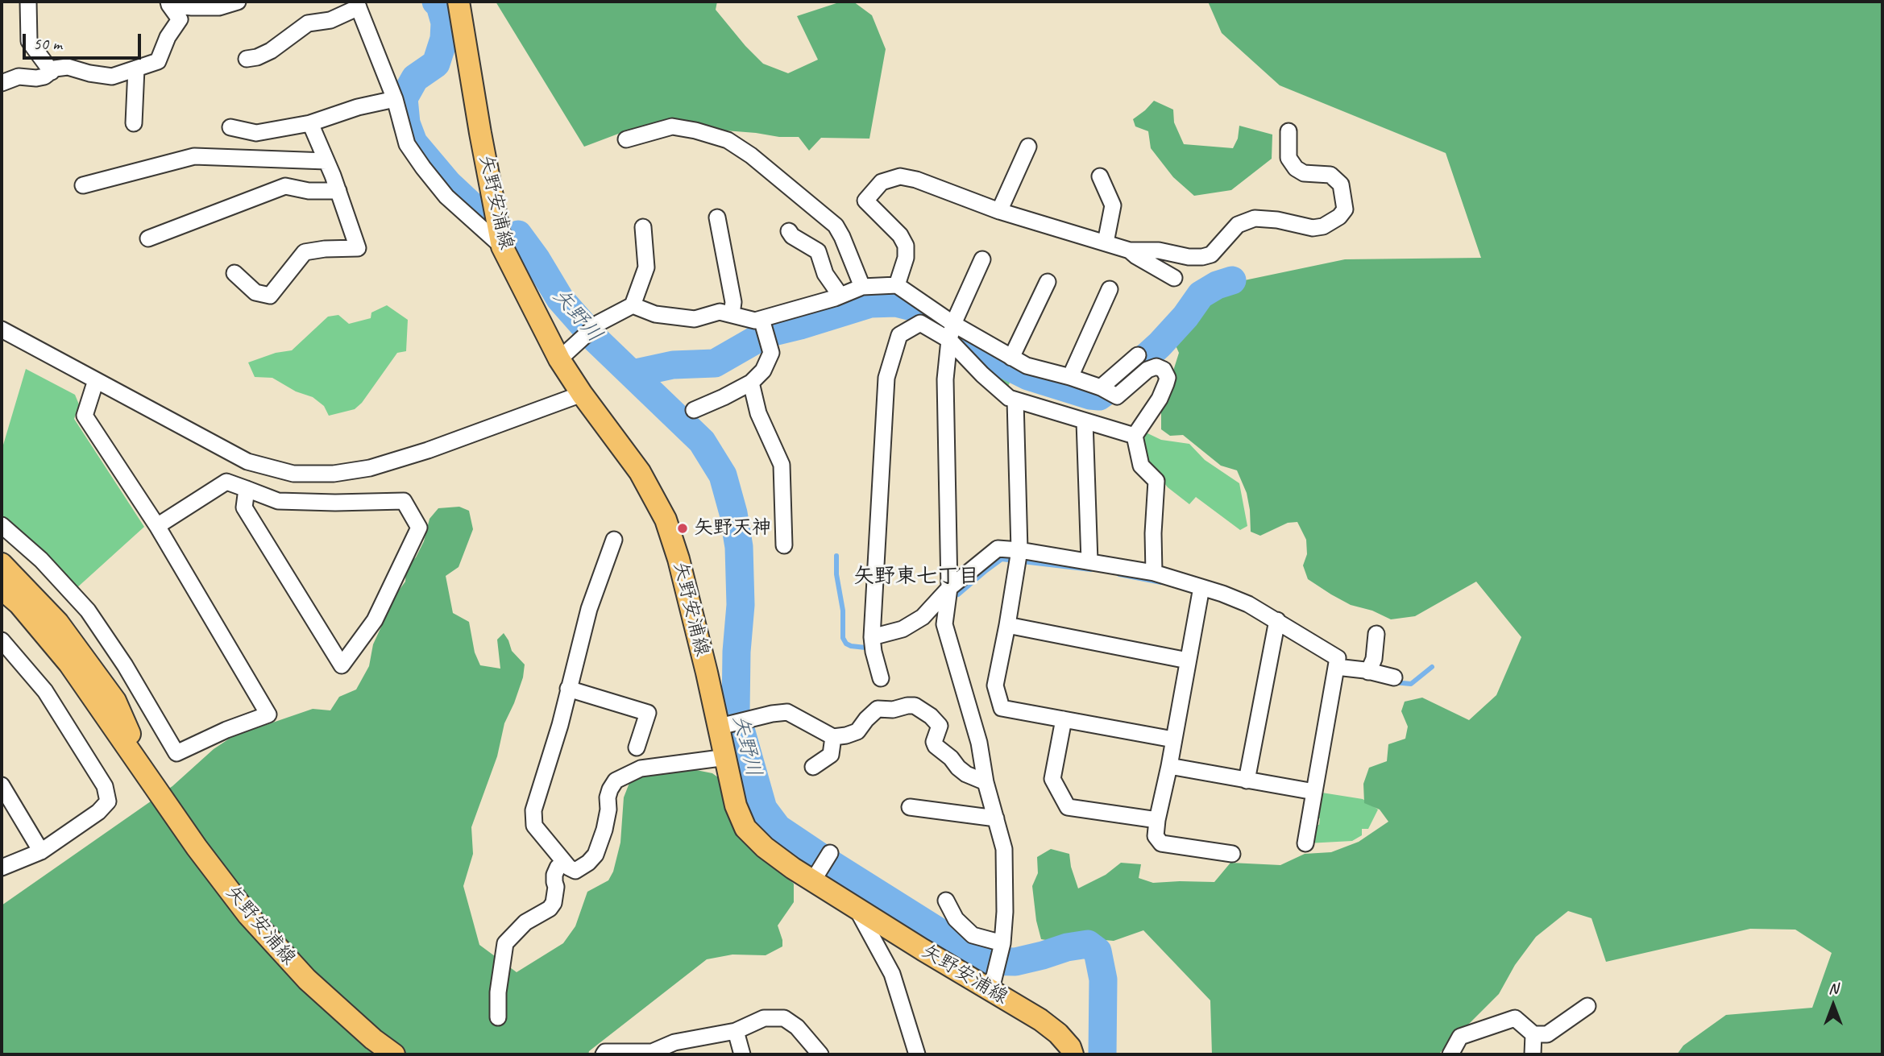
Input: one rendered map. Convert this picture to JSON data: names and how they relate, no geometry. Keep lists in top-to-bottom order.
{
  "streets": {
    "main road": ["矢野安浦線"]
  },
  "districts": ["矢野東七丁目"],
  "water": ["矢野川"],
  "places": ["矢野天神"],
  "scale_bar": "50 m",
  "north": "top"
}
